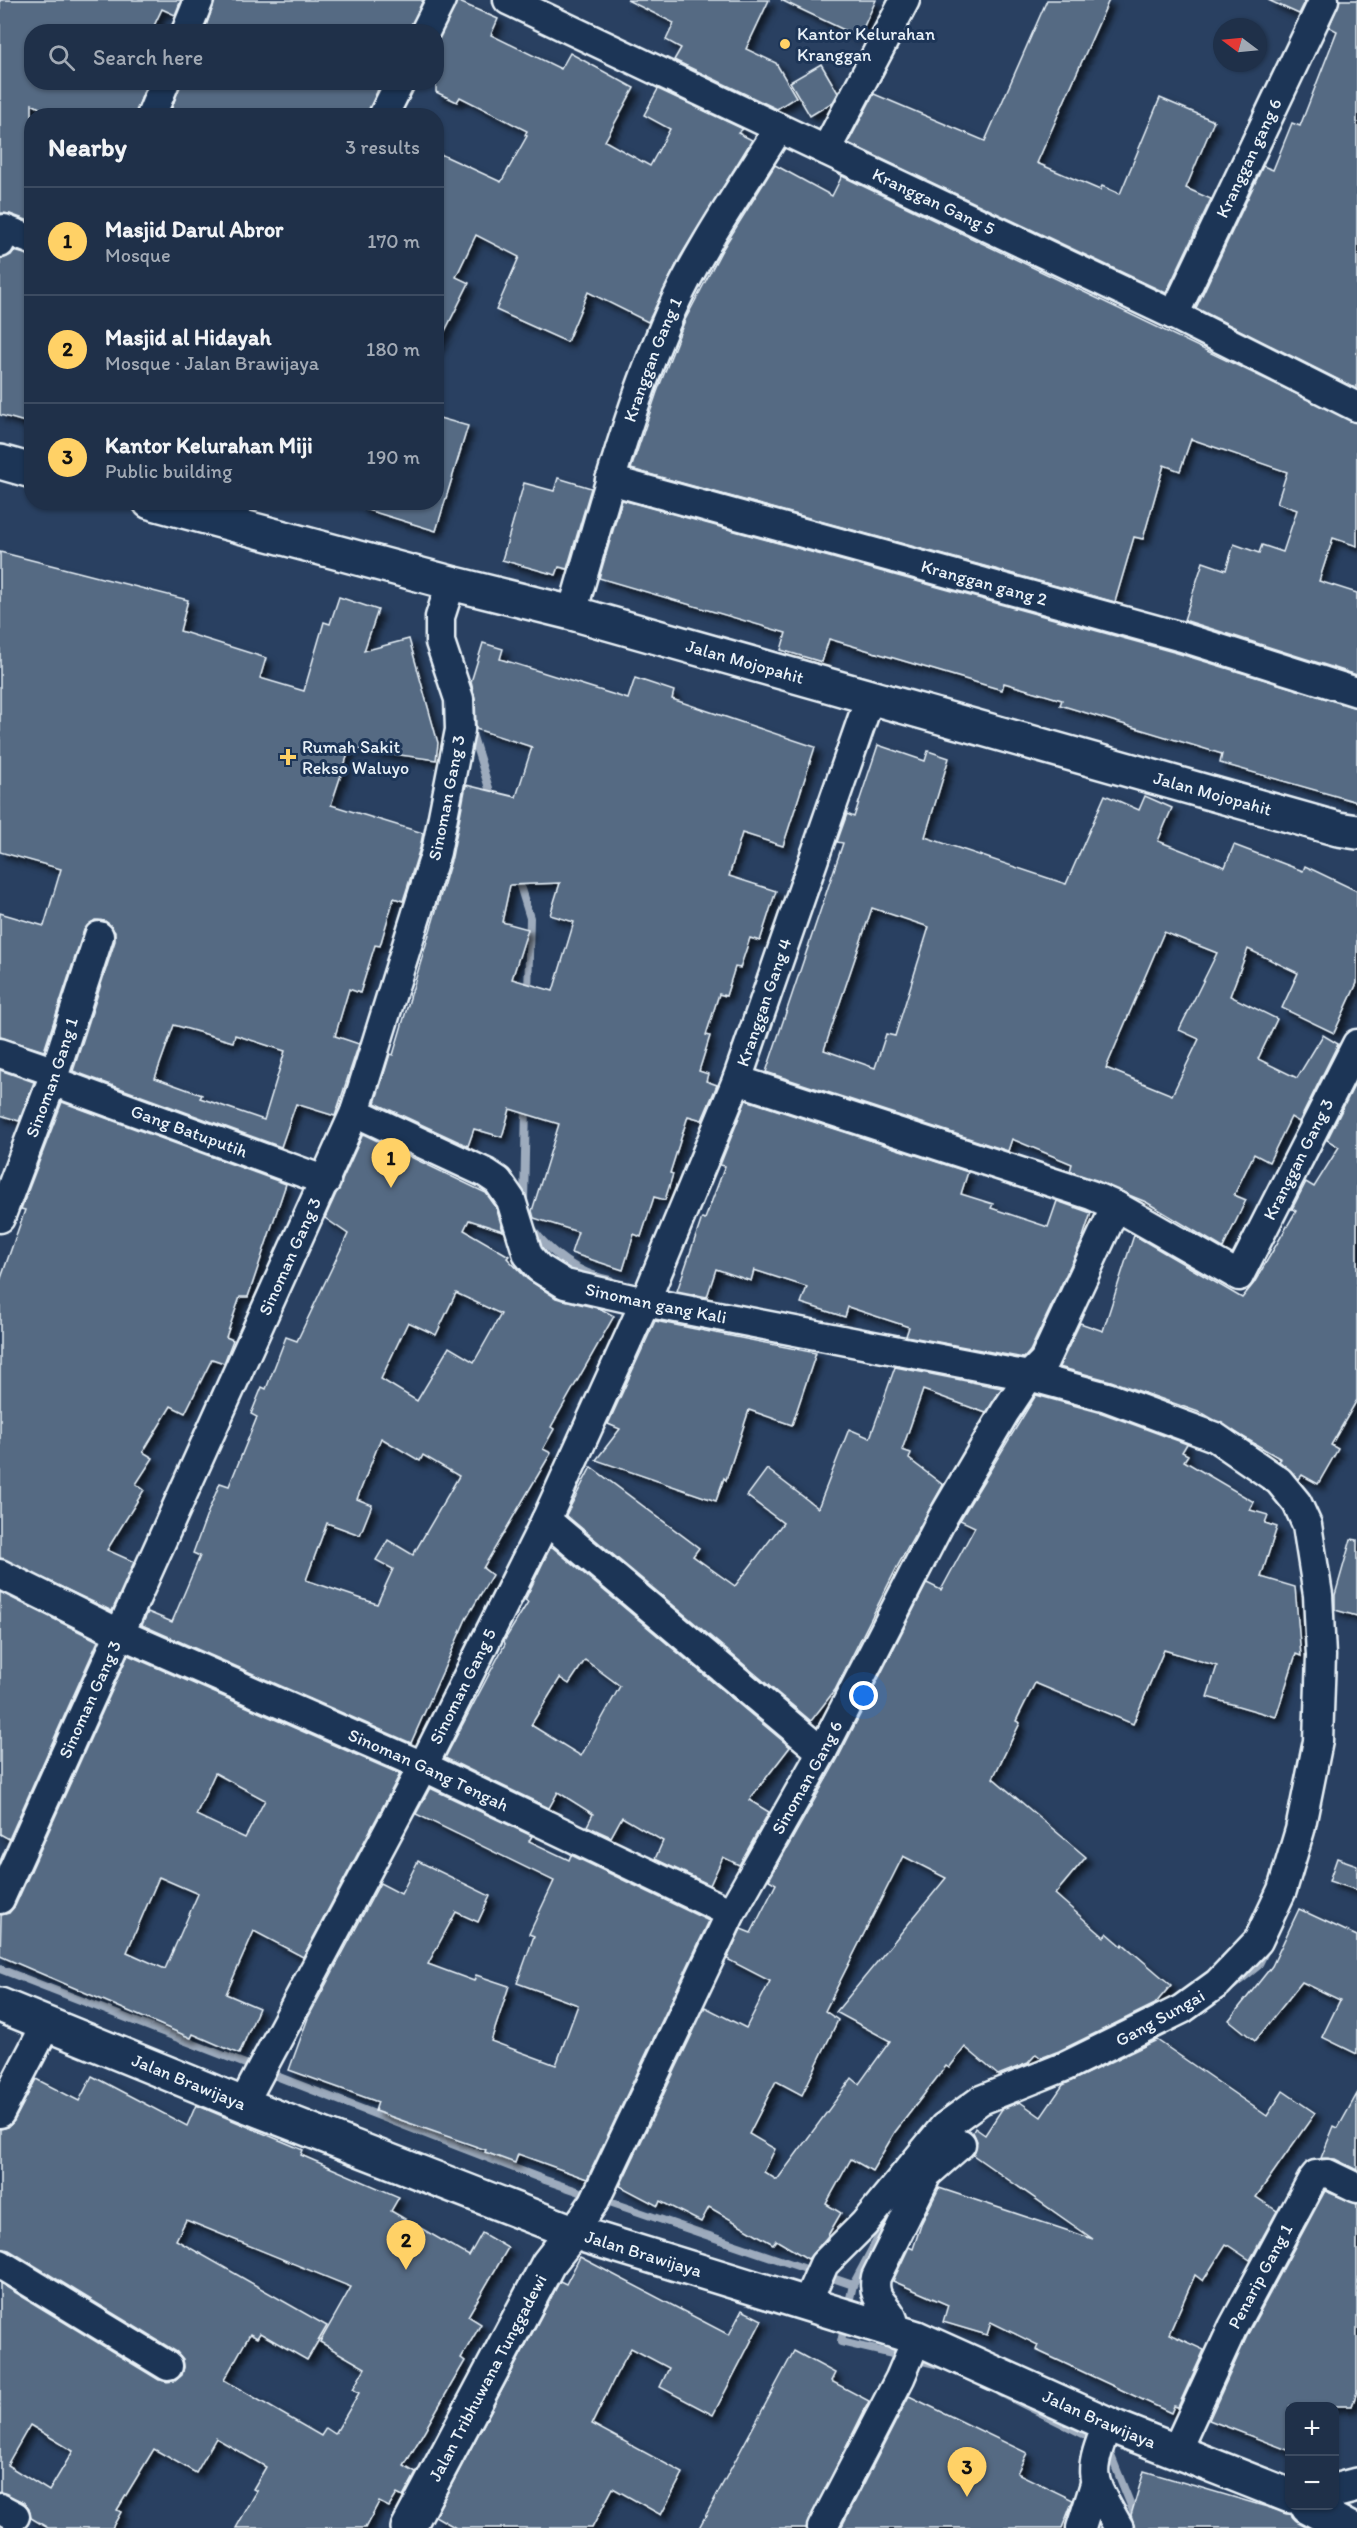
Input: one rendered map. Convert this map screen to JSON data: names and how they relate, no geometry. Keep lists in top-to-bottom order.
{
  "streets": {
    "main road": ["Jalan Mojopahit", "Jalan Brawijaya", "Jalan Tribhuwana Tunggadewi"],
    "street": [
      "Kranggan gang 6",
      "Kranggan Gang 5",
      "Kranggan Gang 1",
      "Kranggan gang 2",
      "Sinoman Gang 3",
      "Kranggan Gang 4",
      "Sinoman Gang 1",
      "Gang Batuputih",
      "Kranggan Gang 3",
      "Sinoman gang Kali",
      "Sinoman Gang 5",
      "Sinoman Gang Tengah",
      "Sinoman Gang 6",
      "Gang Sungai",
      "Penarip Gang 1"
    ]
  },
  "crossings": [
    ["Kranggan gang 6", "Kranggan Gang 5"],
    ["Kranggan Gang 5", "Kranggan Gang 1"],
    ["Kranggan Gang 1", "Kranggan gang 2"],
    ["Kranggan Gang 1", "Jalan Mojopahit"],
    ["Jalan Mojopahit", "Sinoman Gang 3"],
    ["Jalan Mojopahit", "Kranggan Gang 4"],
    ["Sinoman Gang 3", "Gang Batuputih"],
    ["Sinoman Gang 3", "Sinoman gang Kali"],
    ["Sinoman Gang 3", "Sinoman Gang Tengah"],
    ["Kranggan Gang 4", "Sinoman gang Kali"],
    ["Kranggan Gang 4", "Sinoman Gang 5"],
    ["Sinoman Gang 1", "Gang Batuputih"],
    ["Kranggan Gang 3", "Sinoman Gang 6"],
    ["Sinoman gang Kali", "Sinoman Gang 5"],
    ["Sinoman gang Kali", "Sinoman Gang 6"],
    ["Sinoman gang Kali", "Gang Sungai"],
    ["Sinoman Gang 5", "Sinoman Gang Tengah"],
    ["Sinoman Gang 5", "Jalan Brawijaya"],
    ["Sinoman Gang Tengah", "Sinoman Gang 6"],
    ["Sinoman Gang 6", "Jalan Brawijaya"],
    ["Sinoman Gang 6", "Jalan Tribhuwana Tunggadewi"],
    ["Gang Sungai", "Jalan Brawijaya"],
    ["Jalan Brawijaya", "Penarip Gang 1"],
    ["Jalan Brawijaya", "Jalan Tribhuwana Tunggadewi"]
  ],
  "places": {
    "other": ["Kantor Kelurahan Kranggan"],
    "health": ["Rumah Sakit Rekso Waluyo"]
  },
  "north": "left",
  "page": {
    "search": "Search here",
    "heading": ["Nearby", "3 results"],
    "list": [
      {
        "mark": "1",
        "name": "Masjid Darul Abror",
        "note": "Mosque",
        "value": "170 m"
      },
      {
        "mark": "2",
        "name": "Masjid al Hidayah",
        "note": "Mosque · Jalan Brawijaya",
        "value": "180 m"
      },
      {
        "mark": "3",
        "name": "Kantor Kelurahan Miji",
        "note": "Public building",
        "value": "190 m"
      }
    ],
    "pins": ["1", "2", "3"],
    "map_buttons": ["+", "−"]
  }
}
